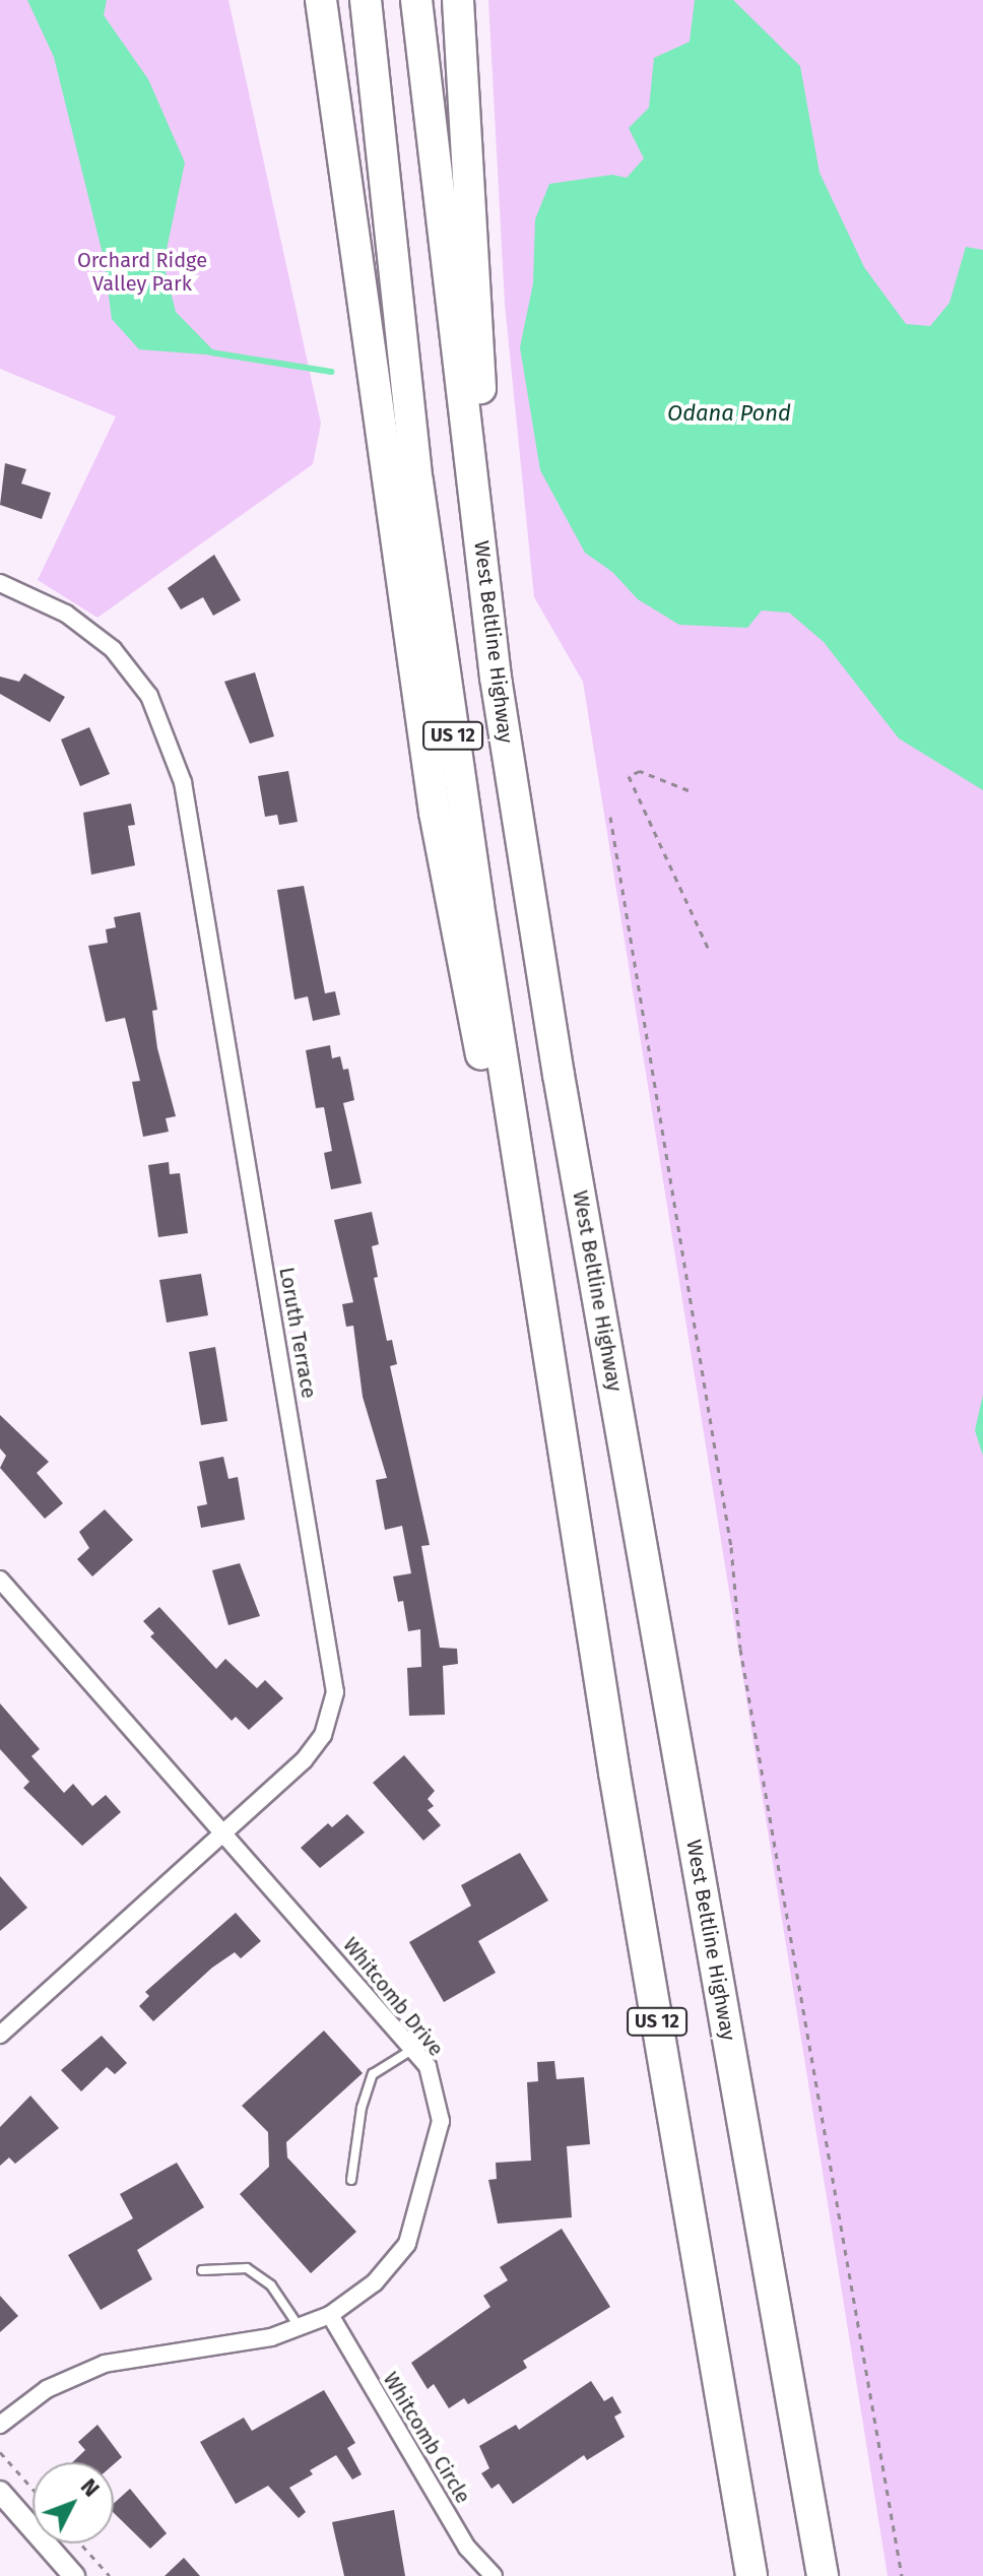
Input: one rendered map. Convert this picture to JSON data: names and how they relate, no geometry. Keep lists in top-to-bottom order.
{
  "streets": {
    "highway": ["West Beltline Highway", "US 12"],
    "street": ["Loruth Terrace", "Whitcomb Drive", "Whitcomb Circle"]
  },
  "crossings": [
    ["Loruth Terrace", "Whitcomb Drive"],
    ["Whitcomb Drive", "Whitcomb Circle"]
  ],
  "water": ["Odana Pond"],
  "parks": ["Orchard Ridge Valley Park"],
  "north": "top right"
}
